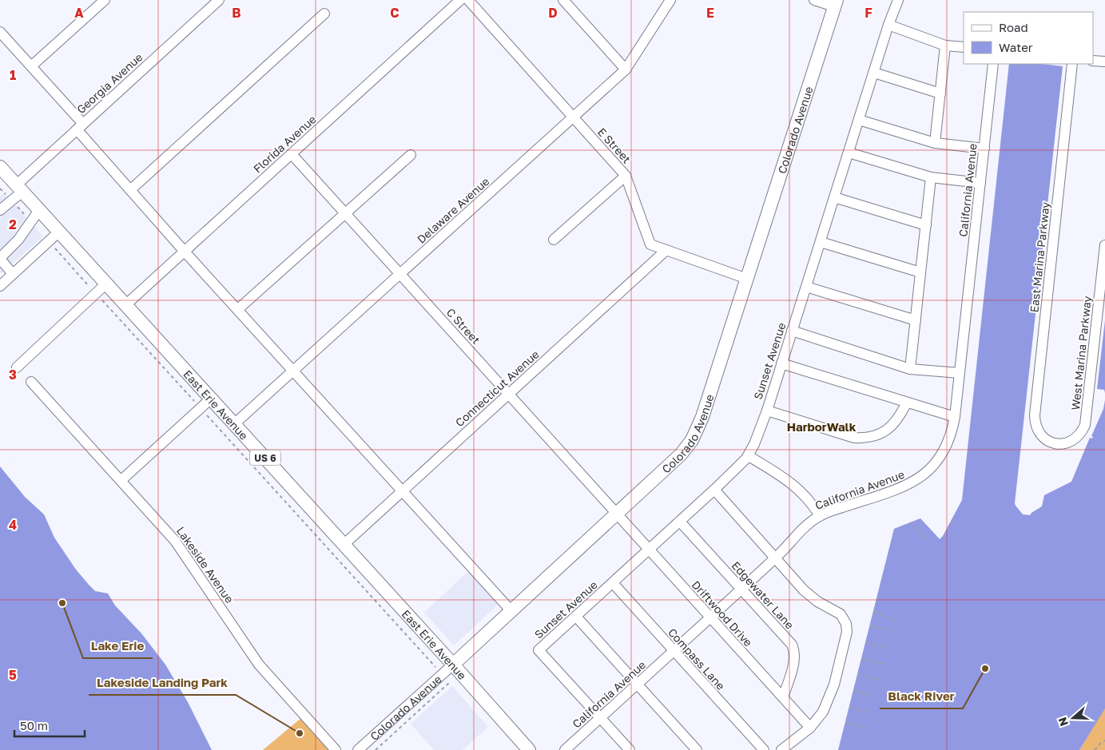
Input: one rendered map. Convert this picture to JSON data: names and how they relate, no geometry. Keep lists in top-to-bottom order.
{
  "streets": {
    "main road": ["Colorado Avenue", "East Erie Avenue", "US 6"],
    "street": [
      "Georgia Avenue",
      "Florida Avenue",
      "E Street",
      "California Avenue",
      "Delaware Avenue",
      "East Marina Parkway",
      "C Street",
      "West Marina Parkway",
      "Sunset Avenue",
      "Connecticut Avenue",
      "Lakeside Avenue",
      "Edgewater Lane",
      "Driftwood Drive",
      "Compass Lane"
    ]
  },
  "crossings": [
    ["Georgia Avenue", "East Erie Avenue"],
    ["Colorado Avenue", "E Street"],
    ["Colorado Avenue", "C Street"],
    ["Colorado Avenue", "East Erie Avenue"],
    ["Colorado Avenue", "Driftwood Drive"],
    ["Florida Avenue", "C Street"],
    ["Florida Avenue", "East Erie Avenue"],
    ["E Street", "Delaware Avenue"],
    ["E Street", "Connecticut Avenue"],
    ["California Avenue", "Sunset Avenue"],
    ["California Avenue", "Edgewater Lane"],
    ["California Avenue", "Driftwood Drive"],
    ["California Avenue", "Compass Lane"],
    ["Delaware Avenue", "C Street"],
    ["Delaware Avenue", "East Erie Avenue"],
    ["East Marina Parkway", "West Marina Parkway"],
    ["C Street", "Connecticut Avenue"],
    ["C Street", "Driftwood Drive"],
    ["Sunset Avenue", "Edgewater Lane"],
    ["Sunset Avenue", "Driftwood Drive"],
    ["Sunset Avenue", "Compass Lane"],
    ["Connecticut Avenue", "East Erie Avenue"],
    ["Edgewater Lane", "Driftwood Drive"]
  ],
  "districts": ["HarborWalk"],
  "places": ["Lake Erie", "Black River", "Lakeside Landing Park"],
  "legend": ["Road", "Water"],
  "scale_bar": "50 m",
  "north": "left",
  "grid": {
    "columns": [
      "A",
      "B",
      "C",
      "D",
      "E",
      "F"
    ],
    "rows": [
      "1",
      "2",
      "3",
      "4",
      "5"
    ]
  }
}
